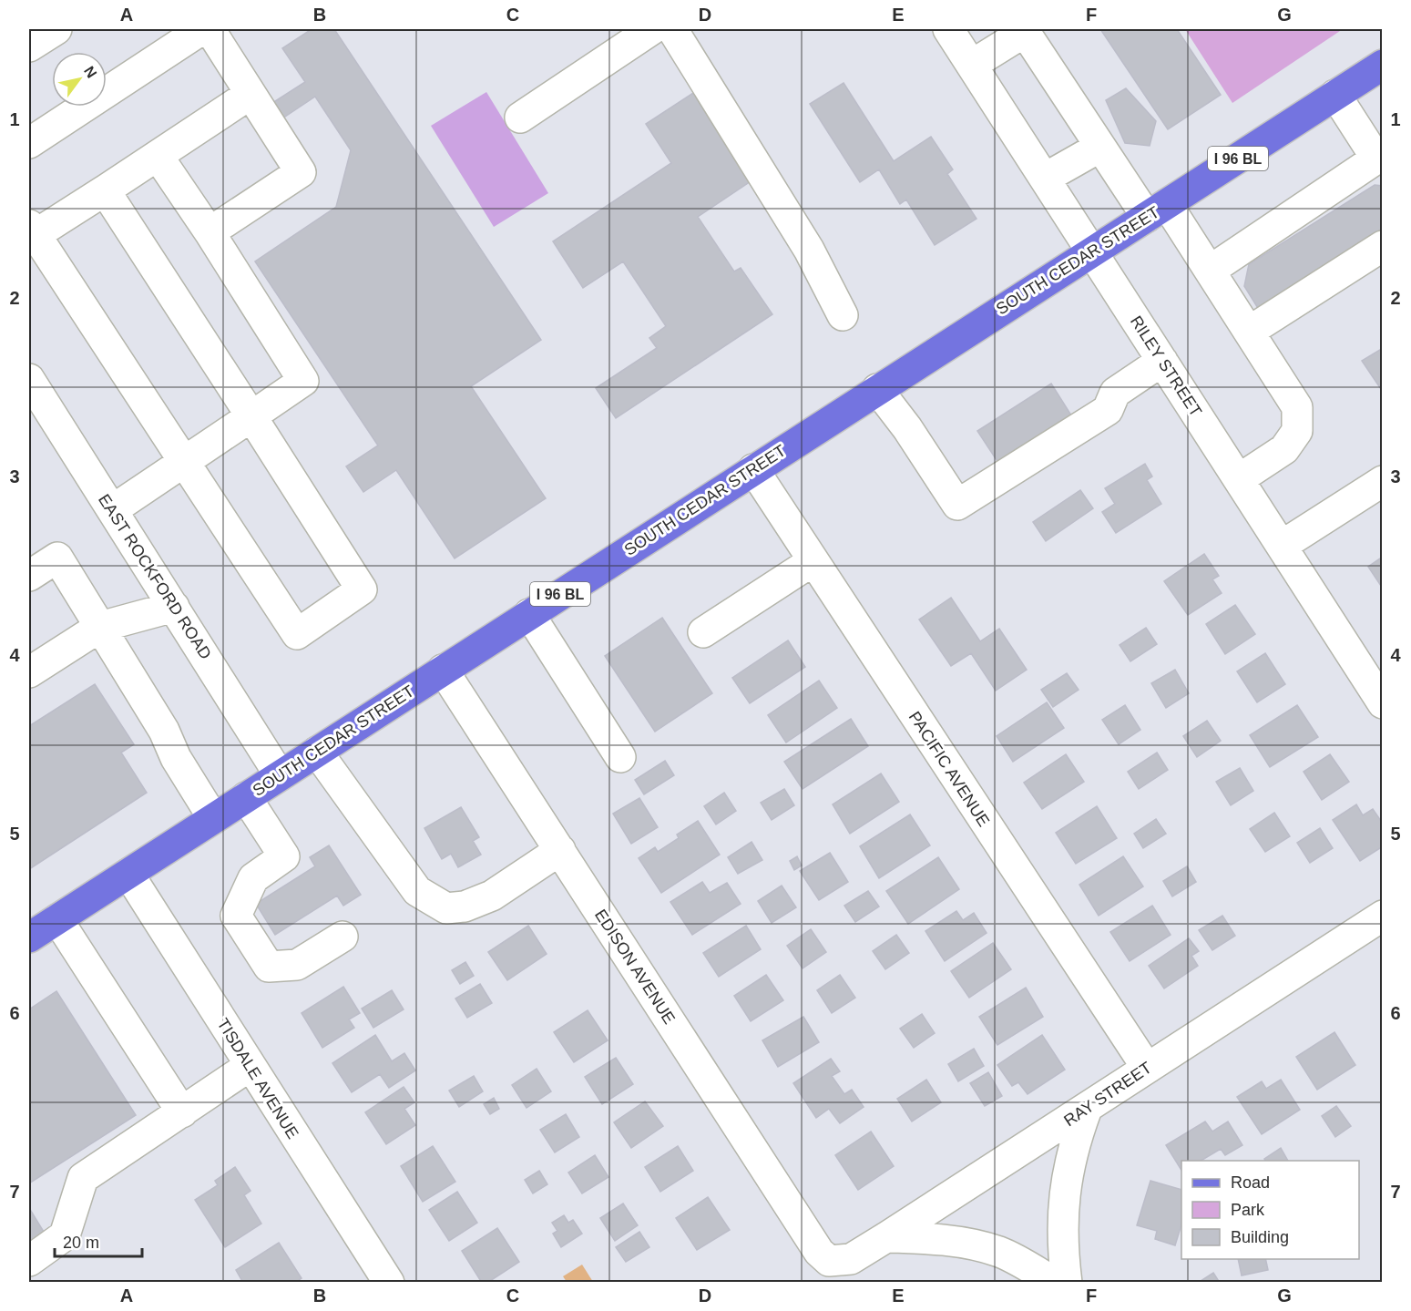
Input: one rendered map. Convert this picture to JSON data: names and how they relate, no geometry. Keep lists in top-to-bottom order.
{
  "streets": {
    "main road": ["I 96 BL", "SOUTH CEDAR STREET"],
    "street": [
      "RILEY STREET",
      "EAST ROCKFORD ROAD",
      "PACIFIC AVENUE",
      "EDISON AVENUE",
      "TISDALE AVENUE",
      "RAY STREET"
    ]
  },
  "crossings": [
    ["SOUTH CEDAR STREET", "RILEY STREET"],
    ["SOUTH CEDAR STREET", "EAST ROCKFORD ROAD"],
    ["SOUTH CEDAR STREET", "PACIFIC AVENUE"],
    ["SOUTH CEDAR STREET", "EDISON AVENUE"],
    ["SOUTH CEDAR STREET", "TISDALE AVENUE"],
    ["PACIFIC AVENUE", "RAY STREET"],
    ["EDISON AVENUE", "RAY STREET"]
  ],
  "legend": ["Road", "Park", "Building"],
  "scale_bar": "20 m",
  "north": "top right",
  "grid": {
    "columns": [
      "A",
      "B",
      "C",
      "D",
      "E",
      "F",
      "G"
    ],
    "rows": [
      "1",
      "2",
      "3",
      "4",
      "5",
      "6",
      "7"
    ]
  }
}
